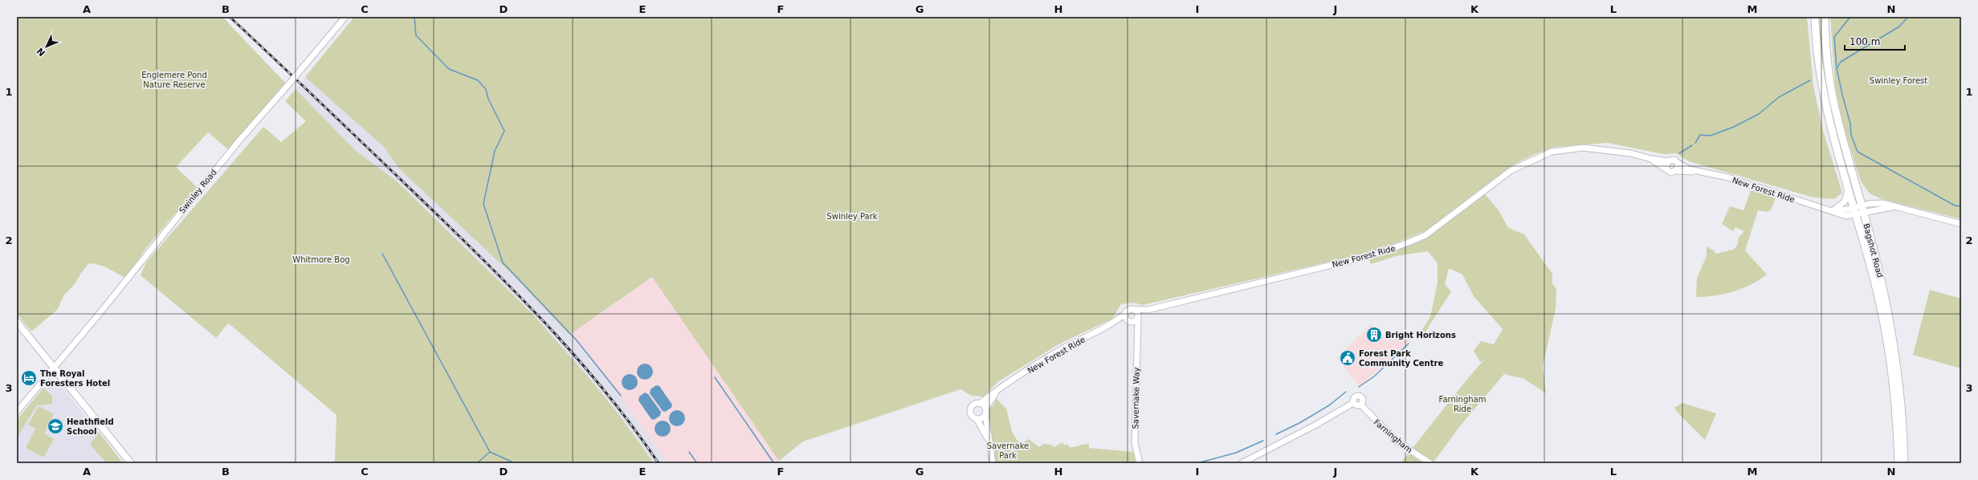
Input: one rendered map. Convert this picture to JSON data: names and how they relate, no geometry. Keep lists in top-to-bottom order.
{
  "streets": {
    "highway": ["Bagshot Road"],
    "main road": [
      "New Forest Ride",
      "Swinley Road",
      "Savernake Way",
      "Farningham"
    ]
  },
  "crossings": [
    ["New Forest Ride", "Bagshot Road"],
    ["New Forest Ride", "Savernake Way"]
  ],
  "parks": [
    "Englemere Pond Nature Reserve",
    "Swinley Forest",
    "Swinley Park",
    "Whitmore Bog",
    "Farningham Ride",
    "Savernake Park"
  ],
  "places": {
    "building": ["Bright Horizons"],
    "public building": ["Forest Park Community Centre"],
    "hotel": ["The Royal Foresters Hotel"],
    "school or university": ["Heathfield School"]
  },
  "scale_bar": "100 m",
  "north": "bottom left",
  "grid": {
    "columns": [
      "A",
      "B",
      "C",
      "D",
      "E",
      "F",
      "G",
      "H",
      "I",
      "J",
      "K",
      "L",
      "M",
      "N"
    ],
    "rows": ["1", "2", "3"]
  }
}
